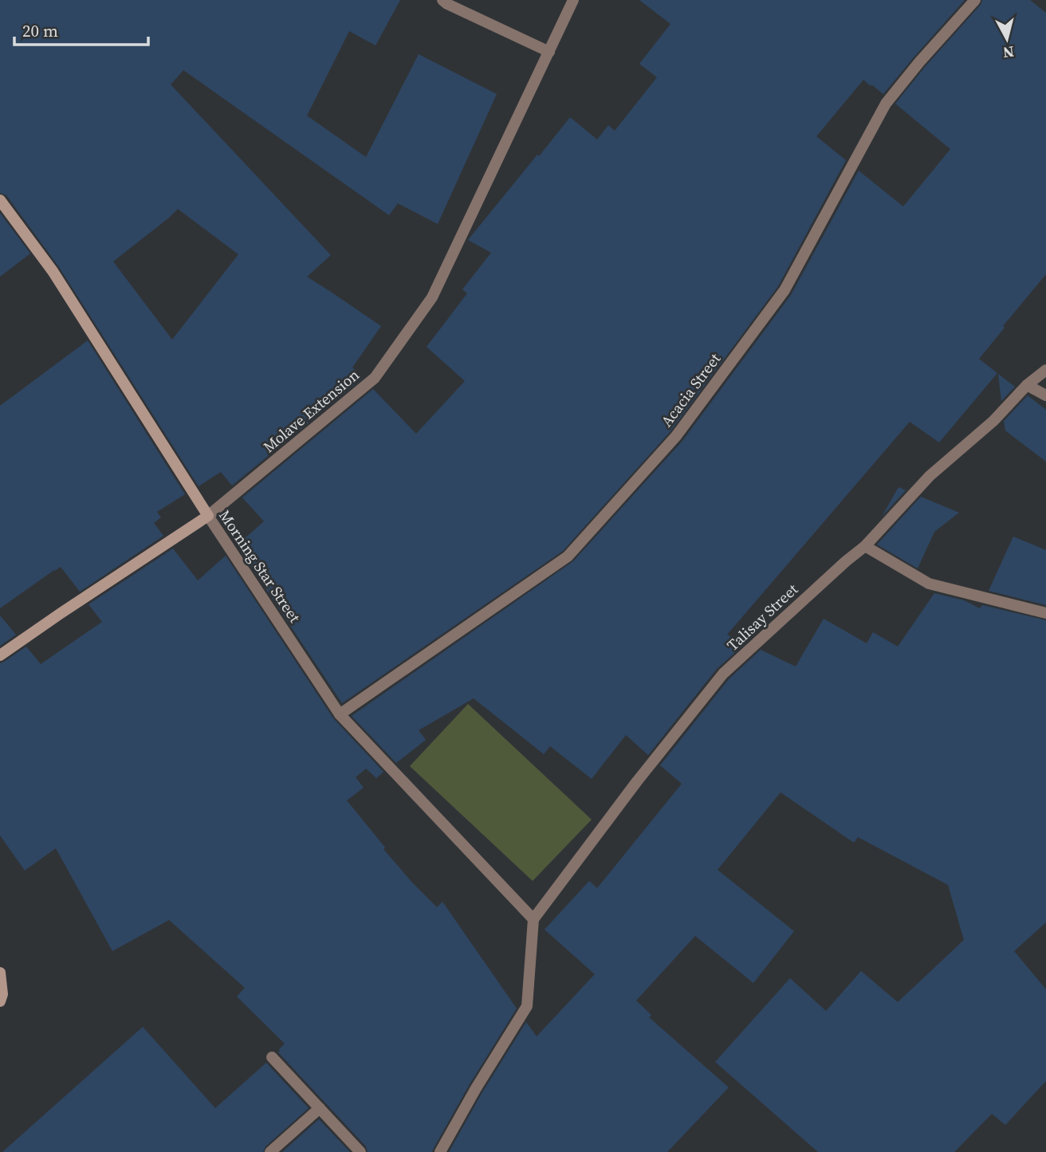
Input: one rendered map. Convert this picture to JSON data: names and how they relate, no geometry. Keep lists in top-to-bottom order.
{
  "streets": {
    "street": [
      "Acacia Street",
      "Molave Extension",
      "Morning Star Street",
      "Talisay Street"
    ]
  },
  "crossings": [
    ["Acacia Street", "Morning Star Street"],
    ["Molave Extension", "Morning Star Street"],
    ["Morning Star Street", "Talisay Street"]
  ],
  "scale_bar": "20 m",
  "north": "bottom"
}
